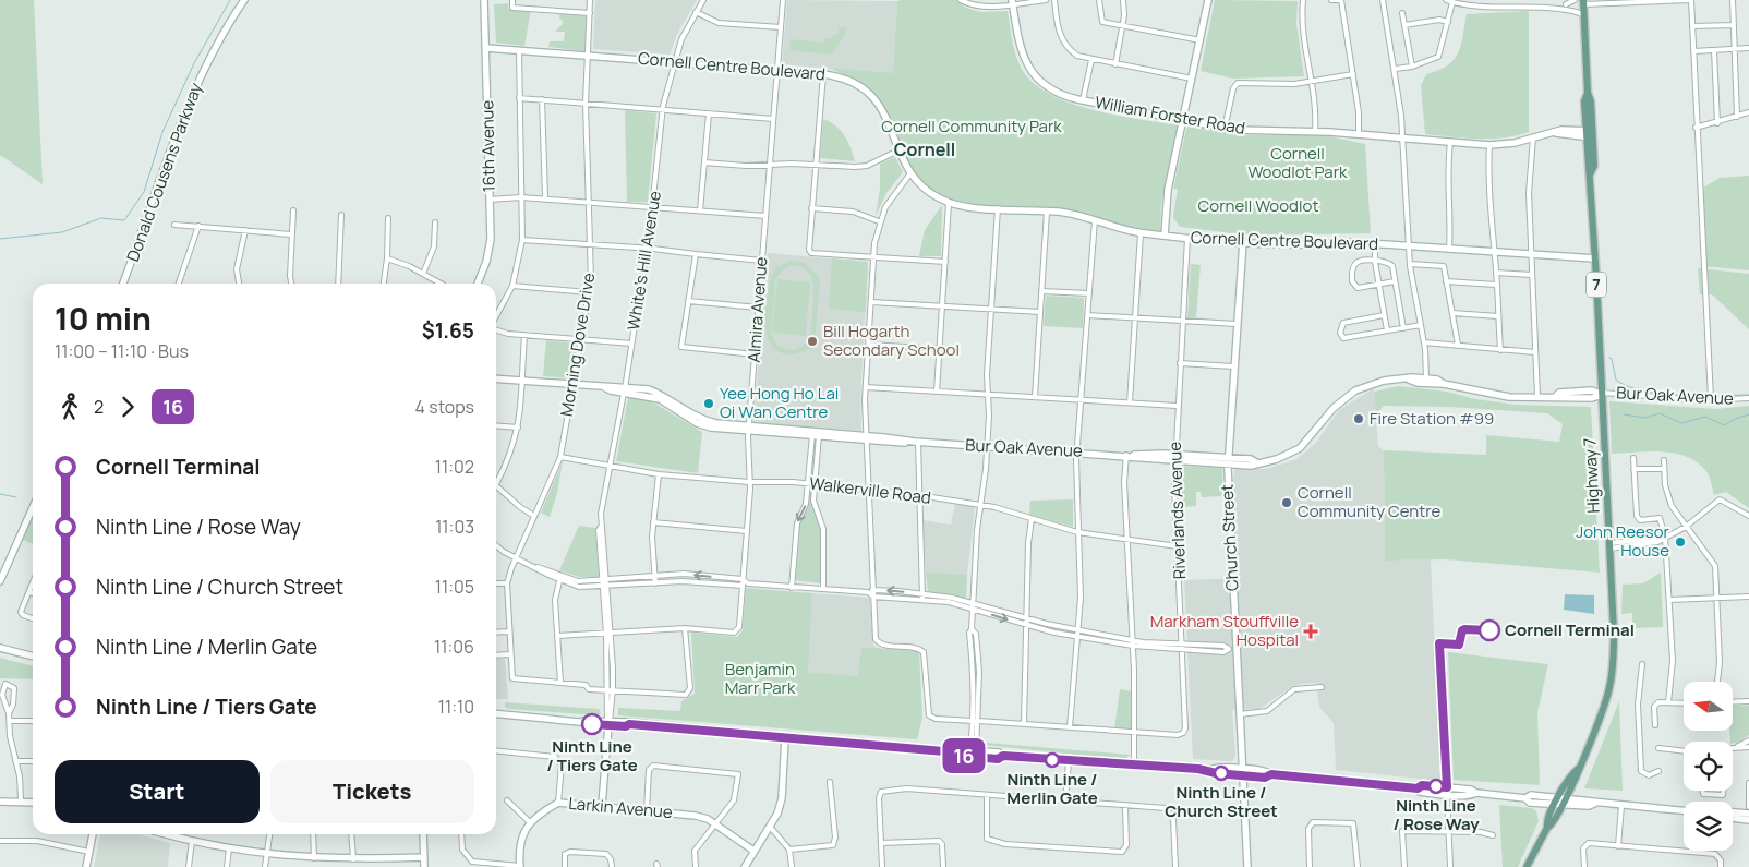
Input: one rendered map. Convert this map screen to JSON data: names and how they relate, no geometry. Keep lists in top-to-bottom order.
{
  "streets": {
    "main road": ["7", "Highway 7"],
    "street": [
      "Cornell Centre Boulevard",
      "William Forster Road",
      "16th Avenue",
      "Donald Cousens Parkway",
      "White's Hill Avenue",
      "Almira Avenue",
      "Morning Dove Drive",
      "Bur Oak Avenue",
      "Walkerville Road",
      "Riverlands Avenue",
      "Church Street",
      "Larkin Avenue"
    ]
  },
  "crossings": [
    ["Cornell Centre Boulevard", "16th Avenue"],
    ["Cornell Centre Boulevard", "White's Hill Avenue"],
    ["Cornell Centre Boulevard", "Almira Avenue"],
    ["Cornell Centre Boulevard", "Morning Dove Drive"],
    ["Cornell Centre Boulevard", "Highway 7"],
    ["Cornell Centre Boulevard", "Riverlands Avenue"],
    ["Cornell Centre Boulevard", "Church Street"],
    ["William Forster Road", "Highway 7"],
    ["White's Hill Avenue", "Bur Oak Avenue"],
    ["White's Hill Avenue", "Walkerville Road"],
    ["Almira Avenue", "Bur Oak Avenue"],
    ["Almira Avenue", "Walkerville Road"],
    ["Morning Dove Drive", "Bur Oak Avenue"],
    ["Morning Dove Drive", "Walkerville Road"],
    ["Bur Oak Avenue", "Highway 7"],
    ["Bur Oak Avenue", "Riverlands Avenue"],
    ["Bur Oak Avenue", "Church Street"],
    ["Walkerville Road", "Riverlands Avenue"]
  ],
  "districts": ["Cornell"],
  "parks": [
    "Cornell Community Park",
    "Cornell Woodlot Park",
    "Cornell Woodlot",
    "Benjamin Marr Park"
  ],
  "places": {
    "other": [
      "Bill Hogarth Secondary School",
      "Yee Hong Ho Lai Oi Wan Centre",
      "Fire Station #99",
      "Cornell Community Centre",
      "John Reesor House",
      "Cornell Terminal",
      "Ninth Line / Tiers Gate",
      "Ninth Line / Merlin Gate",
      "Ninth Line / Church Street",
      "Ninth Line / Rose Way"
    ],
    "health": ["Markham Stouffville Hospital"]
  },
  "lines": ["bus line 16"],
  "north": "left",
  "page": {
    "on_map": "16",
    "heading": ["10 min", "11:00 – 11:10 · Bus", "$1.65"],
    "legs": ["2", "16", "4 stops"],
    "list": [
      {
        "name": "Cornell Terminal",
        "value": "11:02"
      },
      {
        "name": "Ninth Line / Rose Way",
        "value": "11:03"
      },
      {
        "name": "Ninth Line / Church Street",
        "value": "11:05"
      },
      {
        "name": "Ninth Line / Merlin Gate",
        "value": "11:06"
      },
      {
        "name": "Ninth Line / Tiers Gate",
        "value": "11:10"
      }
    ],
    "buttons": ["Start", "Tickets"]
  }
}
